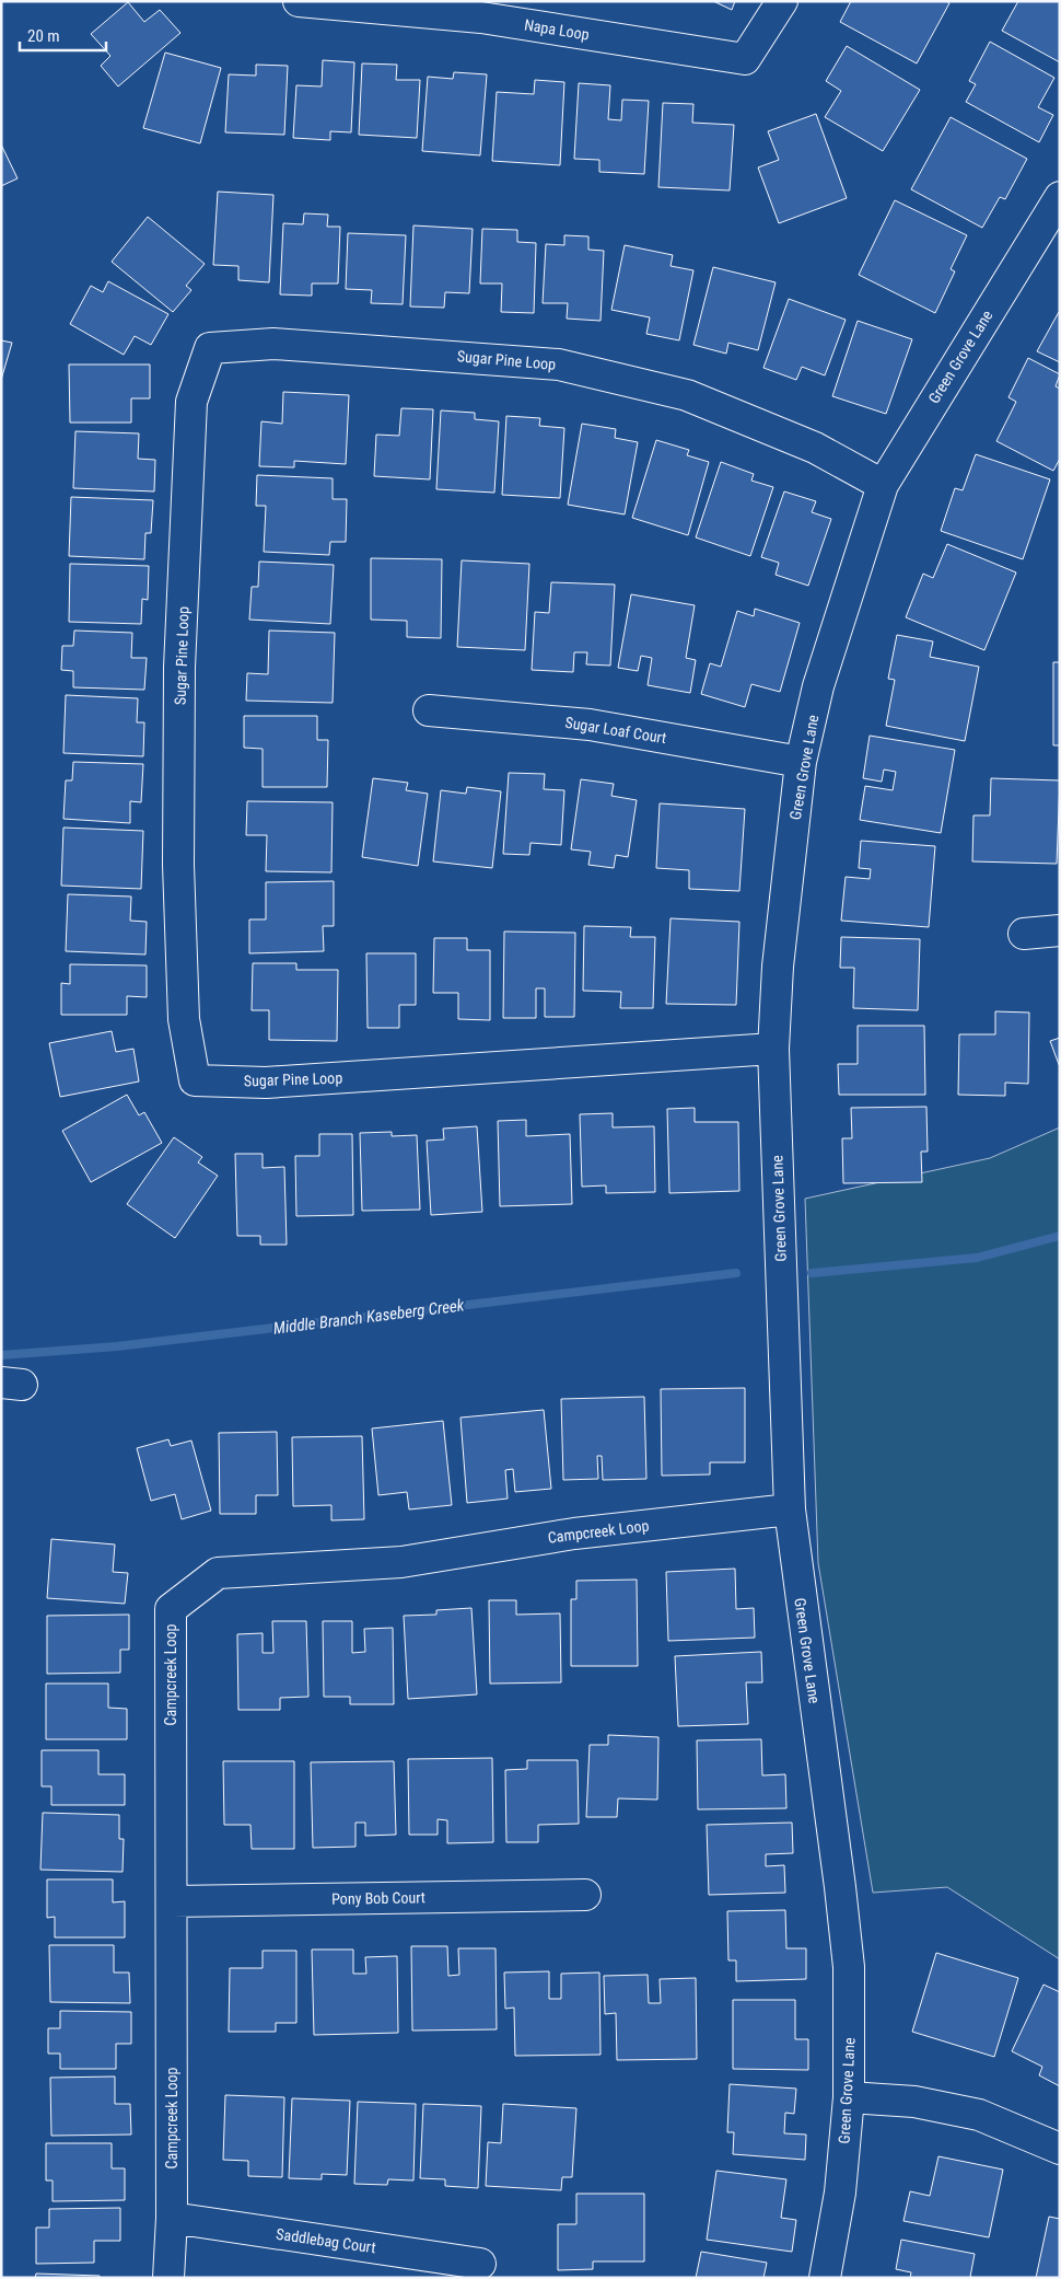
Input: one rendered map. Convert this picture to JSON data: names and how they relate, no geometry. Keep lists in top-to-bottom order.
{
  "streets": {
    "street": [
      "Napa Loop",
      "Green Grove Lane",
      "Sugar Pine Loop",
      "Sugar Loaf Court",
      "Campcreek Loop",
      "Pony Bob Court",
      "Saddlebag Court"
    ]
  },
  "crossings": [
    ["Green Grove Lane", "Sugar Pine Loop"],
    ["Green Grove Lane", "Sugar Loaf Court"],
    ["Green Grove Lane", "Campcreek Loop"],
    ["Campcreek Loop", "Pony Bob Court"],
    ["Campcreek Loop", "Saddlebag Court"]
  ],
  "water": ["Middle Branch Kaseberg Creek"],
  "scale_bar": "20 m"
}
